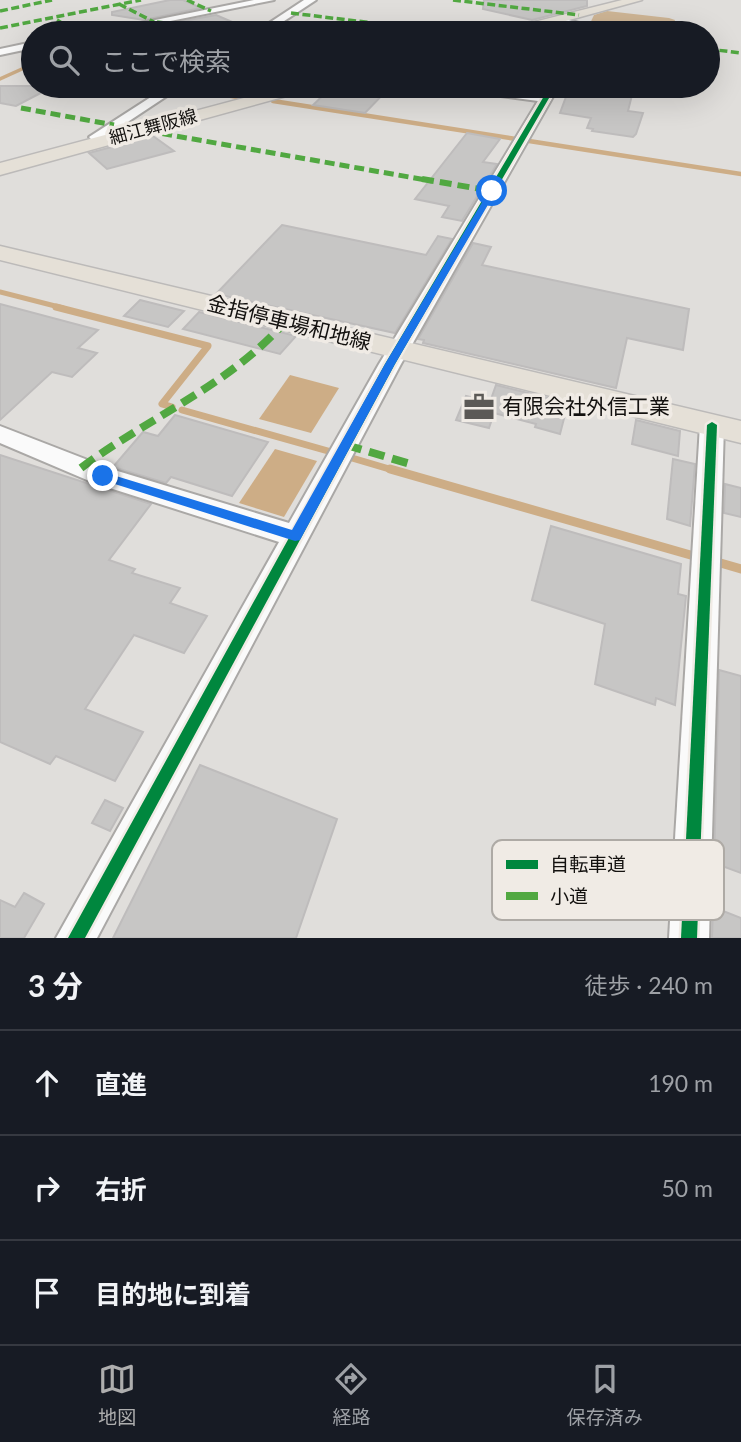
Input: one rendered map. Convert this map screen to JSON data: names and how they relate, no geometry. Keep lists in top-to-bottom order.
{
  "streets": {
    "main road": ["細江舞阪線", "金指停車場和地線"]
  },
  "places": {
    "office": ["有限会社外信工業"]
  },
  "legend": ["自転車道", "小道"],
  "page": {
    "search": "ここで検索",
    "heading": ["3 分", "徒歩 · 240 m"],
    "list": [
      ["直進", "190 m"],
      ["右折", "50 m"],
      "目的地に到着"
    ],
    "nav": ["地図", "経路", "保存済み"]
  }
}
